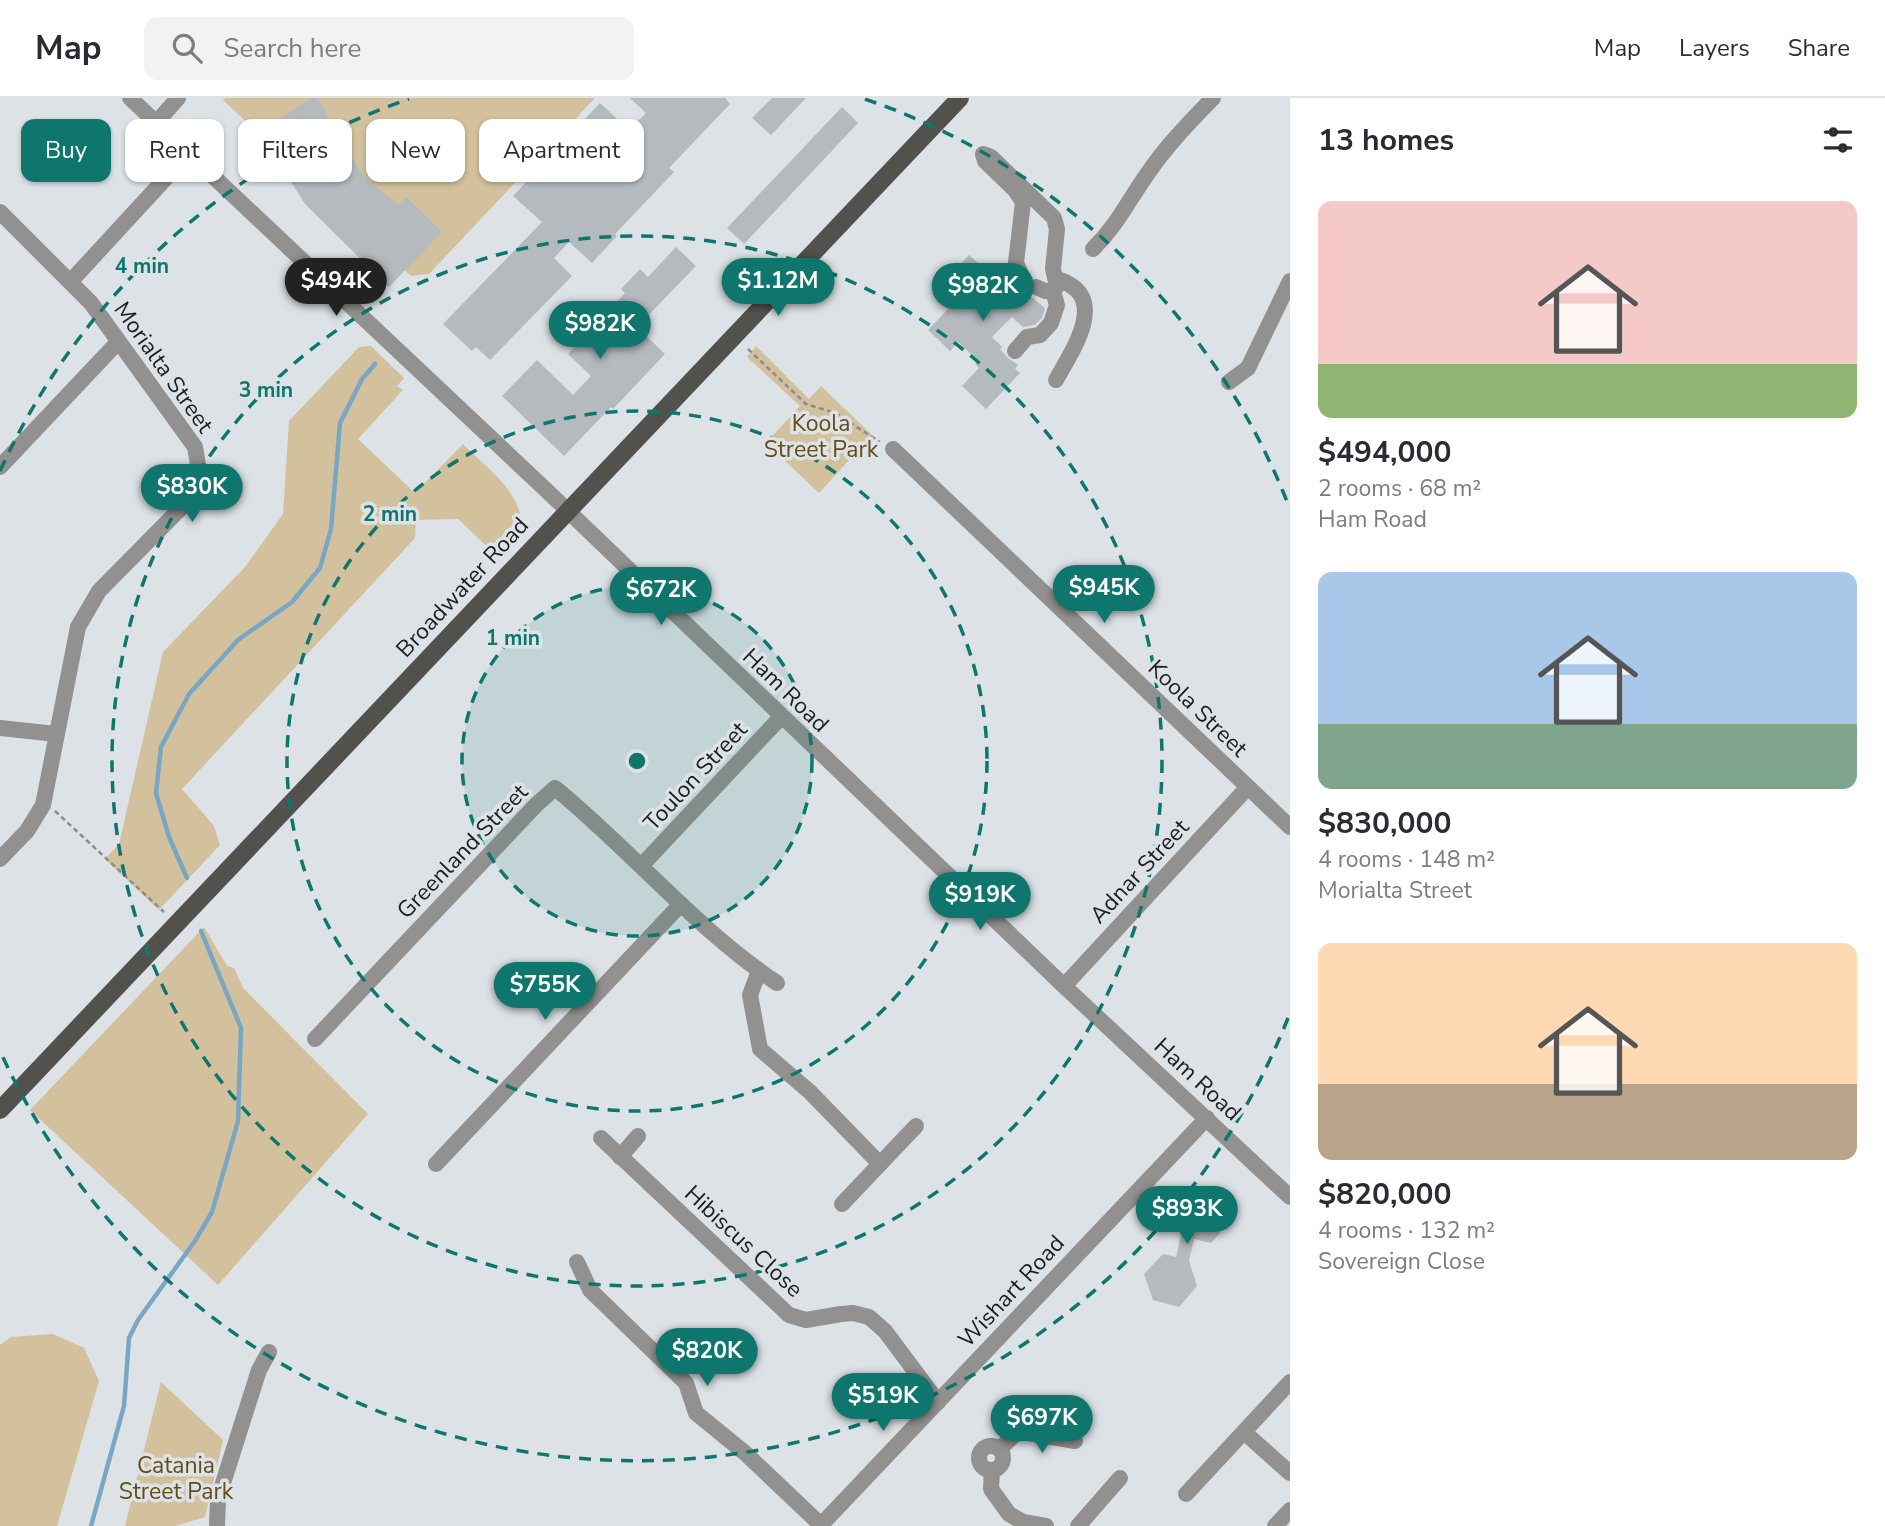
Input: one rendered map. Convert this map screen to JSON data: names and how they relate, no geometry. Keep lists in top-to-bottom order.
{
  "streets": {
    "main road": ["Broadwater Road"],
    "street": [
      "Morialta Street",
      "Ham Road",
      "Koola Street",
      "Toulon Street",
      "Greenland Street",
      "Adnar Street",
      "Hibiscus Close",
      "Wishart Road"
    ]
  },
  "crossings": [
    ["Broadwater Road", "Ham Road"],
    ["Ham Road", "Toulon Street"],
    ["Ham Road", "Adnar Street"],
    ["Ham Road", "Wishart Road"],
    ["Koola Street", "Adnar Street"],
    ["Toulon Street", "Greenland Street"],
    ["Hibiscus Close", "Wishart Road"]
  ],
  "parks": ["Koola Street Park", "Catania Street Park"],
  "page": {
    "header": "Map",
    "search": "Search here",
    "nav": ["Map", "Layers", "Share"],
    "heading": "13 homes",
    "chip": [
      "Buy",
      "Rent",
      "Filters",
      "New",
      "Apartment"
    ],
    "list": [
      {
        "name": "$494,000",
        "note": "2 rooms · 68 m² · Ham Road"
      },
      {
        "name": "$830,000",
        "note": "4 rooms · 148 m² · Morialta Street"
      },
      {
        "name": "$820,000",
        "note": "4 rooms · 132 m² · Sovereign Close"
      }
    ],
    "price": [
      "$494K",
      "$1.12M",
      "$982K",
      "$982K",
      "$830K",
      "$945K",
      "$672K",
      "$919K",
      "$755K",
      "$893K",
      "$820K",
      "$519K",
      "$697K"
    ]
  },
  "rings": [
    "4 min",
    "3 min",
    "2 min",
    "1 min"
  ]
}
